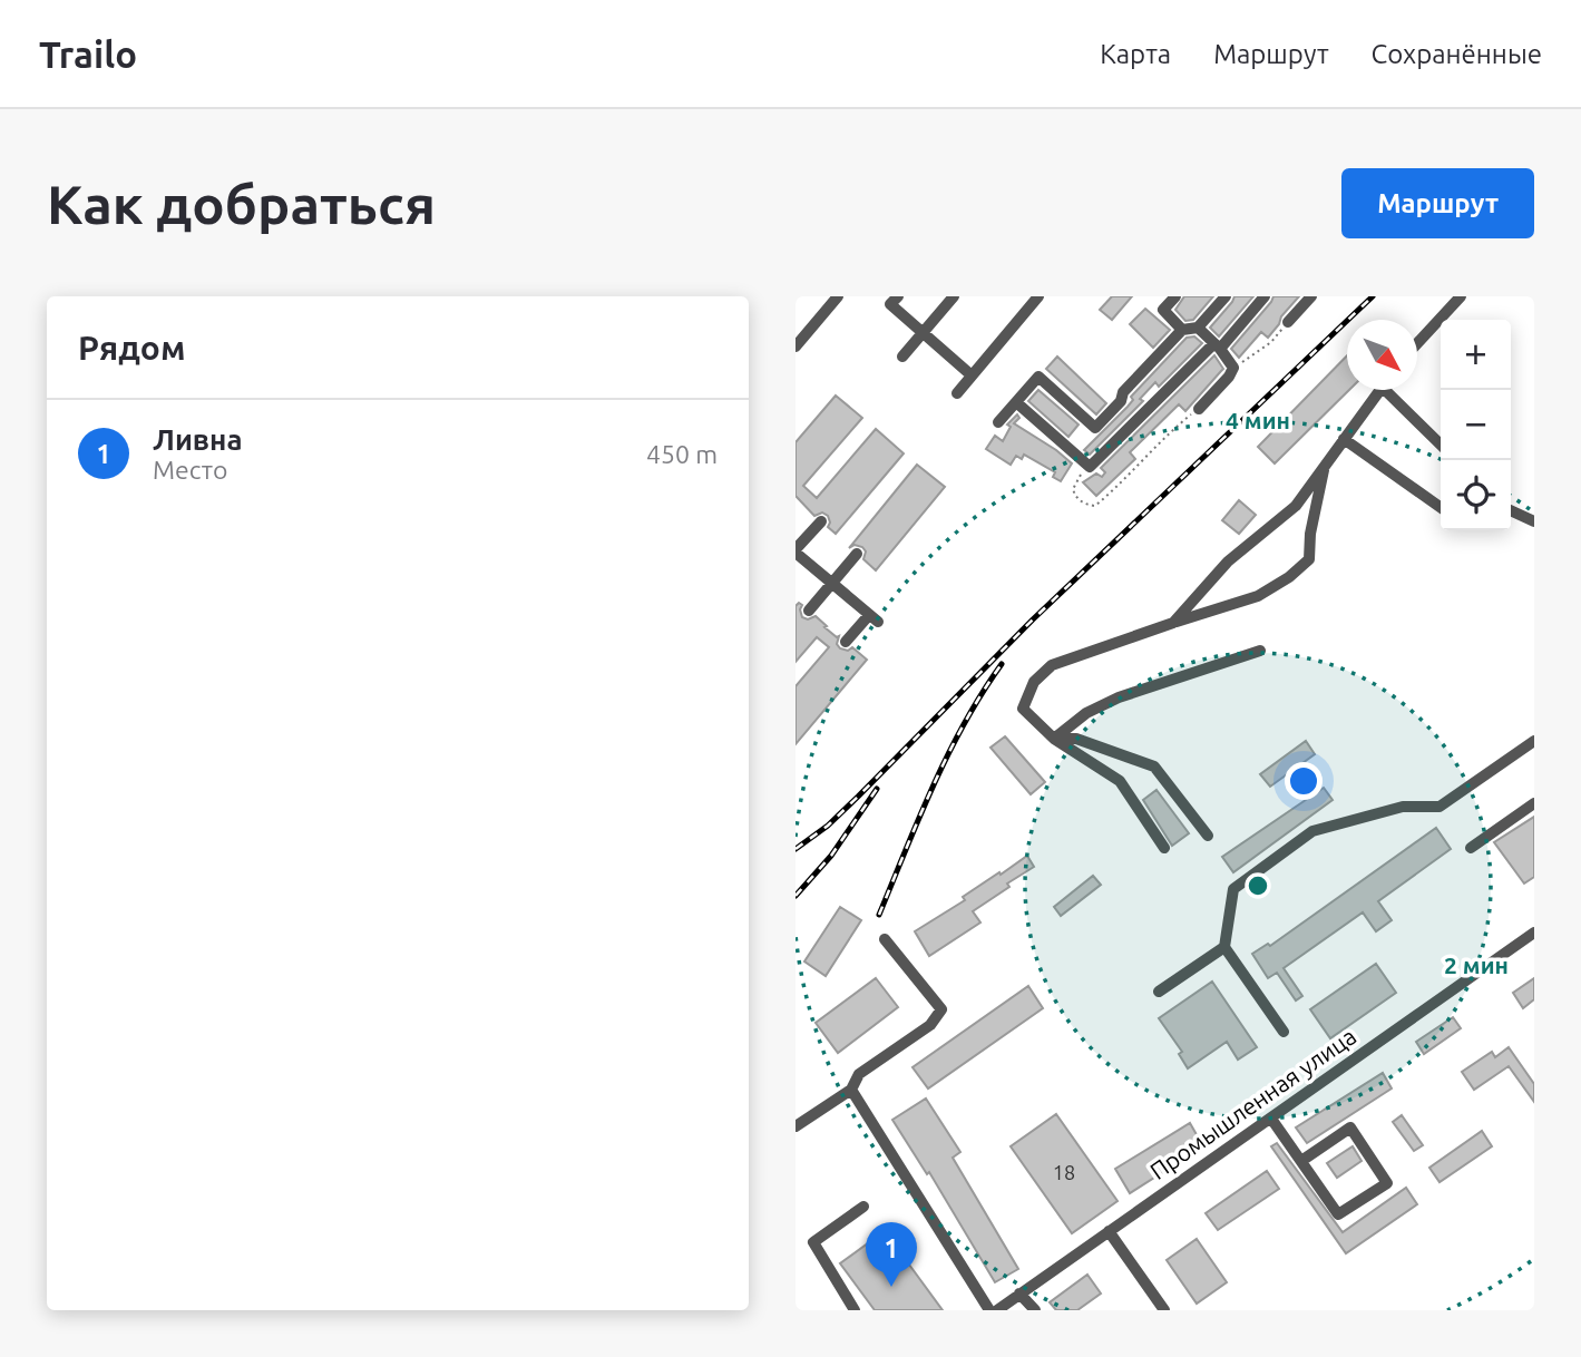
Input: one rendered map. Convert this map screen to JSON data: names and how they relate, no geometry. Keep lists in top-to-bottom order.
{
  "streets": {
    "street": ["Промышленная улица"]
  },
  "house_numbers": ["18"],
  "north": "bottom right",
  "page": {
    "header": "Trailo",
    "nav": ["Карта", "Маршрут", "Сохранённые"],
    "buttons": "Маршрут",
    "title": "Как добраться",
    "heading": "Рядом",
    "map_buttons": ["+", "−"],
    "list": [
      {
        "mark": "1",
        "name": "Ливна",
        "note": "Место",
        "value": "450 m"
      }
    ],
    "pins": "1"
  },
  "rings": ["4 мин", "2 мин"]
}
